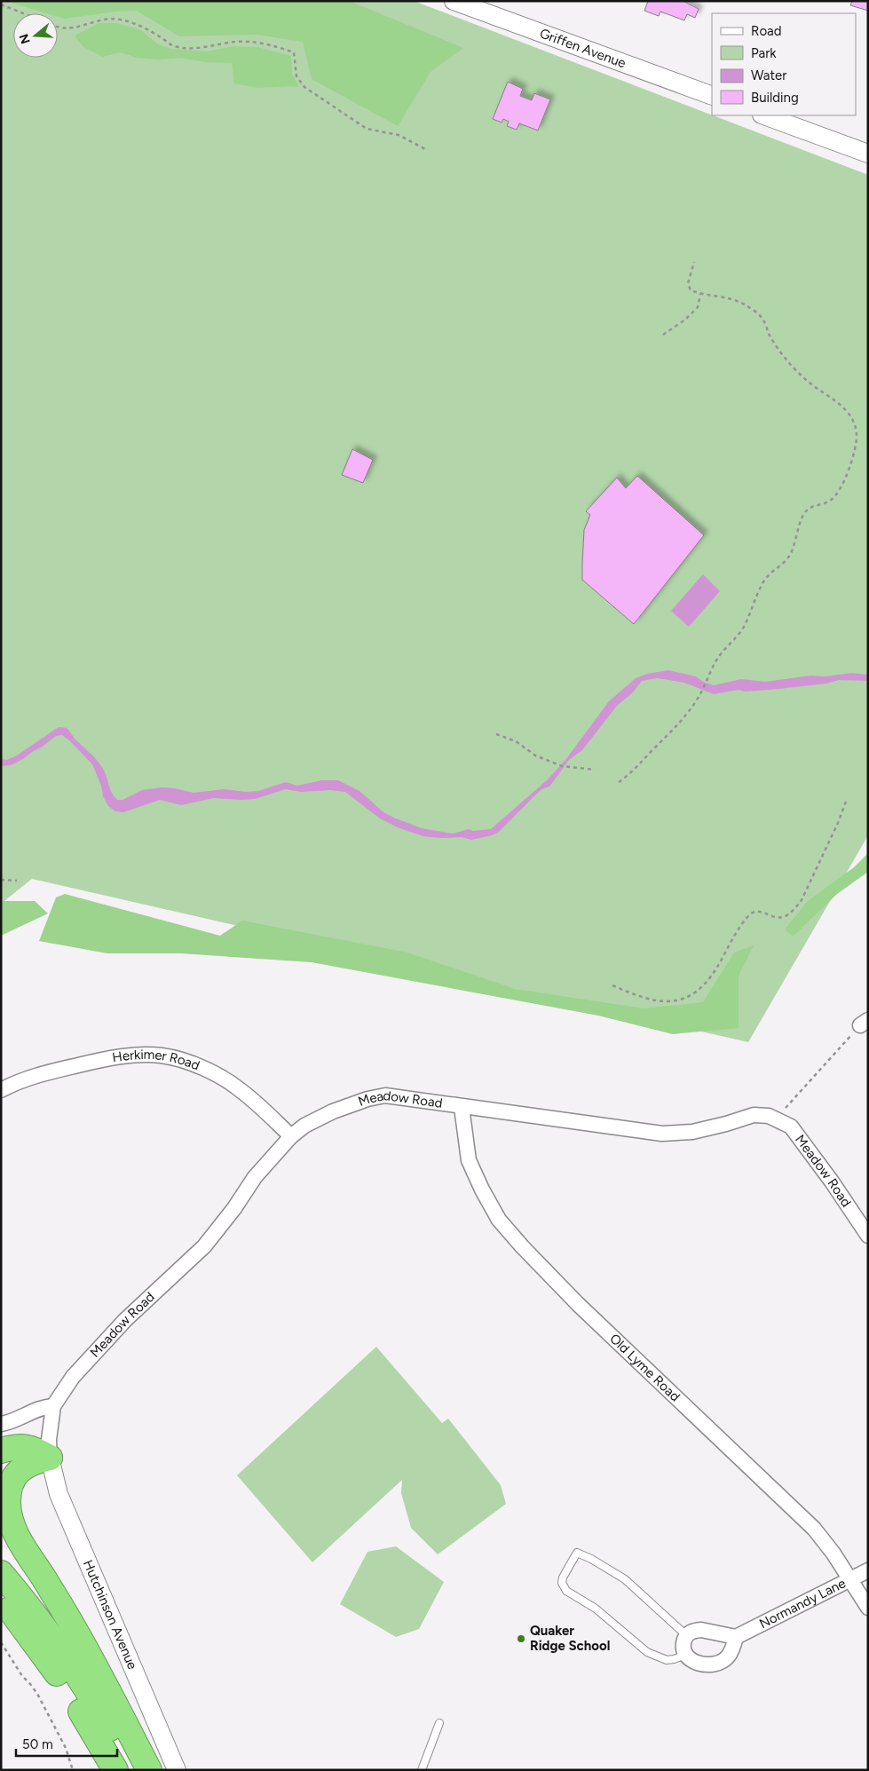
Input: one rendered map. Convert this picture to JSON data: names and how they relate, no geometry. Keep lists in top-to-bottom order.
{
  "streets": {
    "street": [
      "Griffen Avenue",
      "Herkimer Road",
      "Meadow Road",
      "Old Lyme Road",
      "Normandy Lane",
      "Hutchinson Avenue"
    ]
  },
  "crossings": [
    ["Herkimer Road", "Meadow Road"],
    ["Meadow Road", "Old Lyme Road"],
    ["Meadow Road", "Hutchinson Avenue"],
    ["Old Lyme Road", "Normandy Lane"]
  ],
  "places": ["Quaker Ridge School"],
  "legend": [
    "Road",
    "Park",
    "Water",
    "Building"
  ],
  "scale_bar": "50 m",
  "north": "left"
}
